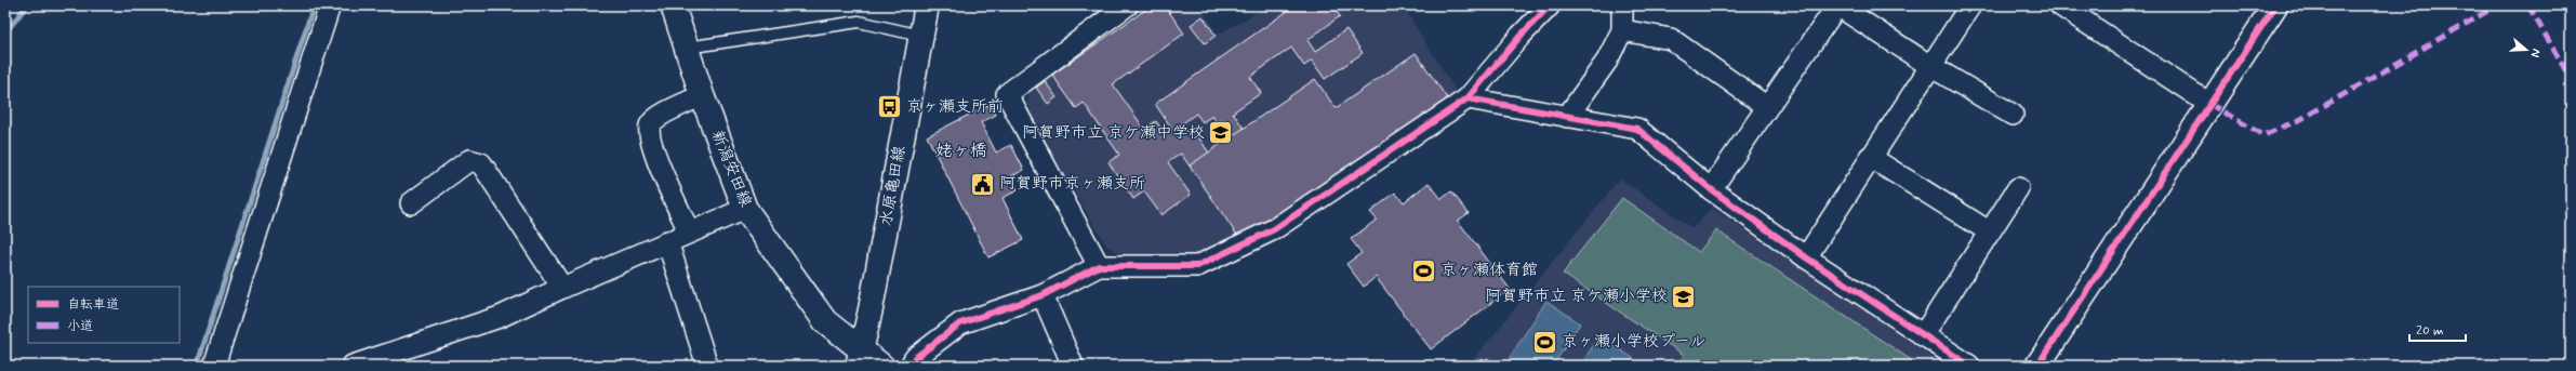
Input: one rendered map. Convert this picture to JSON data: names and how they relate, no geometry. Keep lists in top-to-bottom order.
{
  "streets": {
    "main road": ["新潟安田線", "水原亀田線"]
  },
  "crossings": [
    ["新潟安田線", "水原亀田線"]
  ],
  "districts": ["姥ヶ橋"],
  "places": {
    "bus stop": ["京ヶ瀬支所前"],
    "school or university": ["阿賀野市立 京ケ瀬中学校", "阿賀野市立 京ケ瀬小学校"],
    "public building": ["阿賀野市京ヶ瀬支所"],
    "sports": ["京ヶ瀬体育館", "京ヶ瀬小学校プール"]
  },
  "legend": ["自転車道", "小道"],
  "scale_bar": "20 m",
  "north": "right"
}
